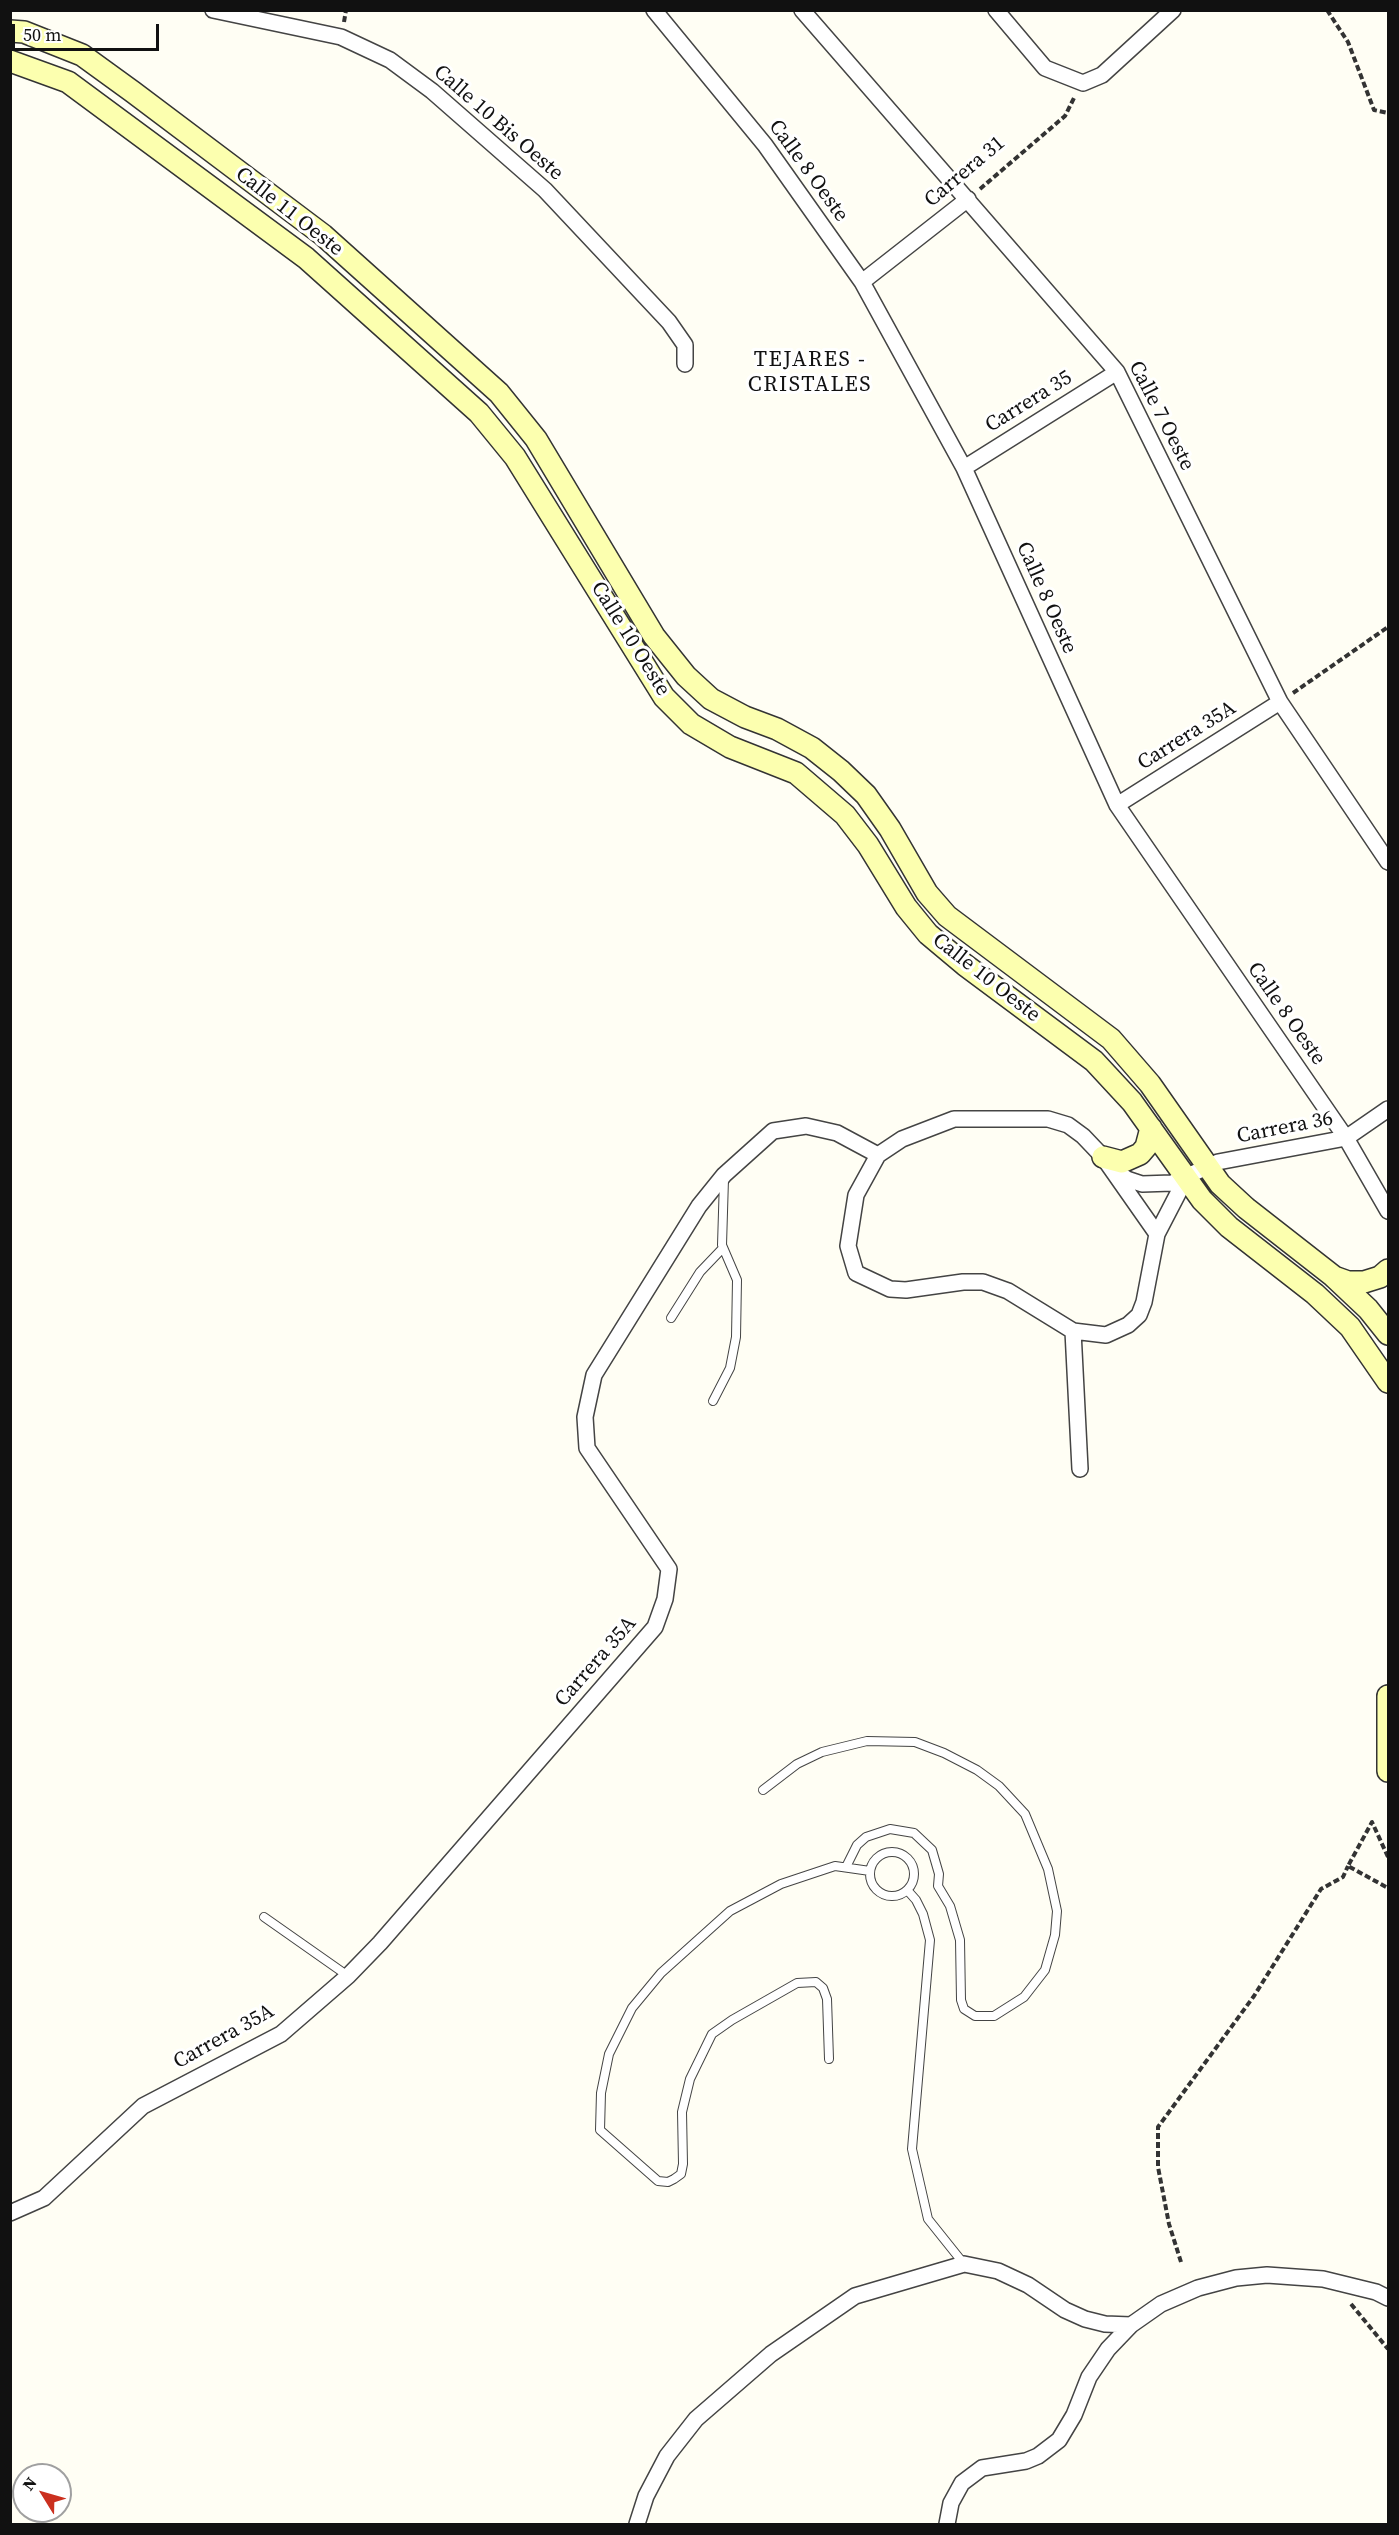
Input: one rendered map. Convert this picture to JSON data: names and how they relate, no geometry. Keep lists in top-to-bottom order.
{
  "streets": {
    "main road": ["Calle 11 Oeste", "Calle 10 Oeste"],
    "street": [
      "Calle 10 Bis Oeste",
      "Calle 8 Oeste",
      "Carrera 31",
      "Carrera 35",
      "Calle 7 Oeste",
      "Carrera 35A",
      "Carrera 36"
    ]
  },
  "crossings": [
    ["Calle 8 Oeste", "Carrera 31"],
    ["Calle 8 Oeste", "Carrera 35"],
    ["Calle 8 Oeste", "Carrera 35A"],
    ["Calle 8 Oeste", "Carrera 36"],
    ["Carrera 31", "Calle 7 Oeste"],
    ["Calle 11 Oeste", "Calle 10 Oeste"],
    ["Carrera 35", "Calle 7 Oeste"],
    ["Calle 7 Oeste", "Carrera 35A"],
    ["Calle 10 Oeste", "Carrera 36"]
  ],
  "districts": ["TEJARES - CRISTALES"],
  "scale_bar": "50 m",
  "north": "top left"
}
